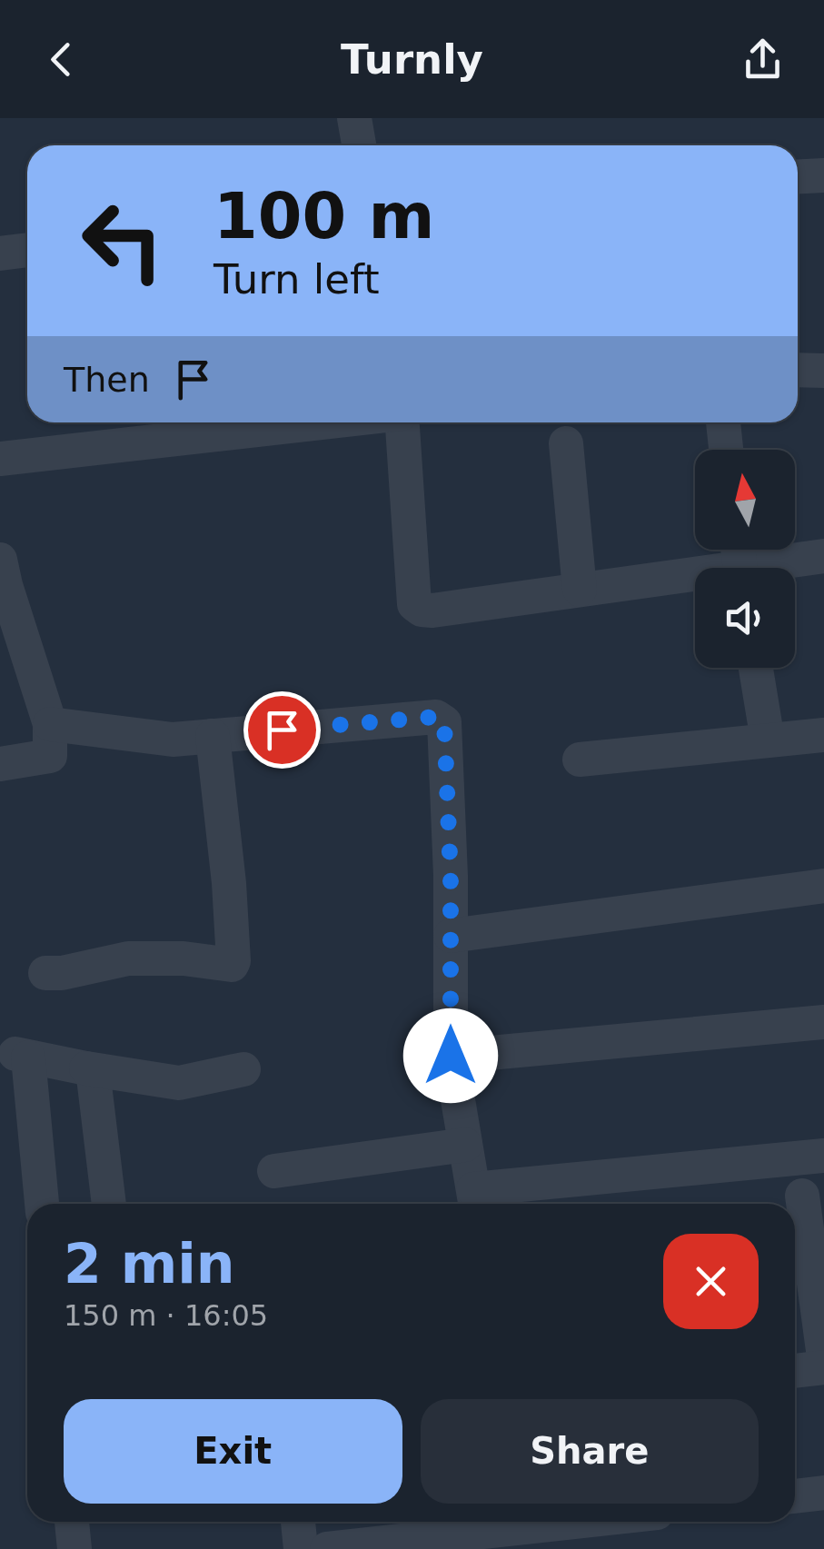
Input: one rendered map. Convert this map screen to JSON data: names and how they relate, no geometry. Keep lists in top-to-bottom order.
{
  "north": "top",
  "page": {
    "header": "Turnly",
    "turn": ["100 m", "Turn left"],
    "then": "Then",
    "heading": ["2 min", "150 m · 16:05"],
    "buttons": ["Exit", "Share"]
  }
}
